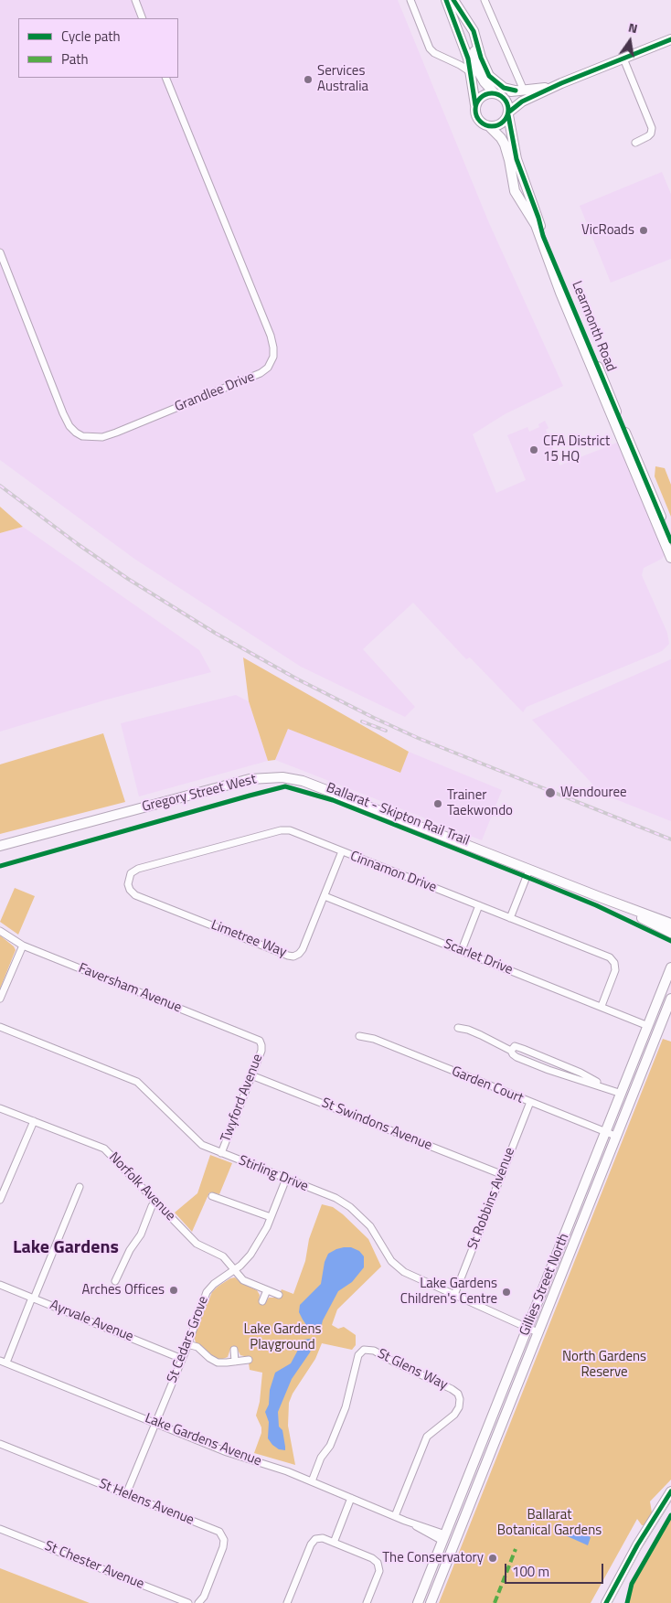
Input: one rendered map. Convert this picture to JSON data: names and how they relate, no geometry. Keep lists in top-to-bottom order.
{
  "streets": {
    "main road": ["Learmonth Road", "Gregory Street West", "Gillies Street North"],
    "street": [
      "Grandlee Drive",
      "Cinnamon Drive",
      "Limetree Way",
      "Scarlet Drive",
      "Faversham Avenue",
      "Garden Court",
      "Twyford Avenue",
      "St Swindons Avenue",
      "Stirling Drive",
      "Norfolk Avenue",
      "St Robbins Avenue",
      "Ayrvale Avenue",
      "St Cedars Grove",
      "St Glens Way",
      "Lake Gardens Avenue",
      "St Helens Avenue",
      "St Chester Avenue"
    ],
    "cycle path": ["Ballarat - Skipton Rail Trail"]
  },
  "crossings": [
    ["Cinnamon Drive", "Limetree Way"],
    ["Cinnamon Drive", "Scarlet Drive"],
    ["Limetree Way", "Scarlet Drive"],
    ["Scarlet Drive", "Gillies Street North"],
    ["Faversham Avenue", "Twyford Avenue"],
    ["Garden Court", "St Robbins Avenue"],
    ["Garden Court", "Gillies Street North"],
    ["Twyford Avenue", "St Swindons Avenue"],
    ["Twyford Avenue", "Stirling Drive"],
    ["St Swindons Avenue", "St Robbins Avenue"],
    ["Stirling Drive", "St Robbins Avenue"],
    ["Stirling Drive", "Gillies Street North"],
    ["Stirling Drive", "St Cedars Grove"],
    ["Norfolk Avenue", "St Cedars Grove"],
    ["Gillies Street North", "Lake Gardens Avenue"],
    ["Ayrvale Avenue", "St Cedars Grove"],
    ["St Cedars Grove", "Lake Gardens Avenue"],
    ["St Cedars Grove", "St Helens Avenue"],
    ["St Glens Way", "Lake Gardens Avenue"]
  ],
  "districts": ["Lake Gardens"],
  "parks": ["Lake Gardens Playground", "North Gardens Reserve", "Ballarat Botanical Gardens"],
  "places": [
    "Services Australia",
    "VicRoads",
    "CFA District 15 HQ",
    "Wendouree",
    "Trainer Taekwondo",
    "Arches Offices",
    "Lake Gardens Children's Centre",
    "The Conservatory"
  ],
  "legend": ["Cycle path", "Path"],
  "scale_bar": "100 m",
  "north": "top"
}
